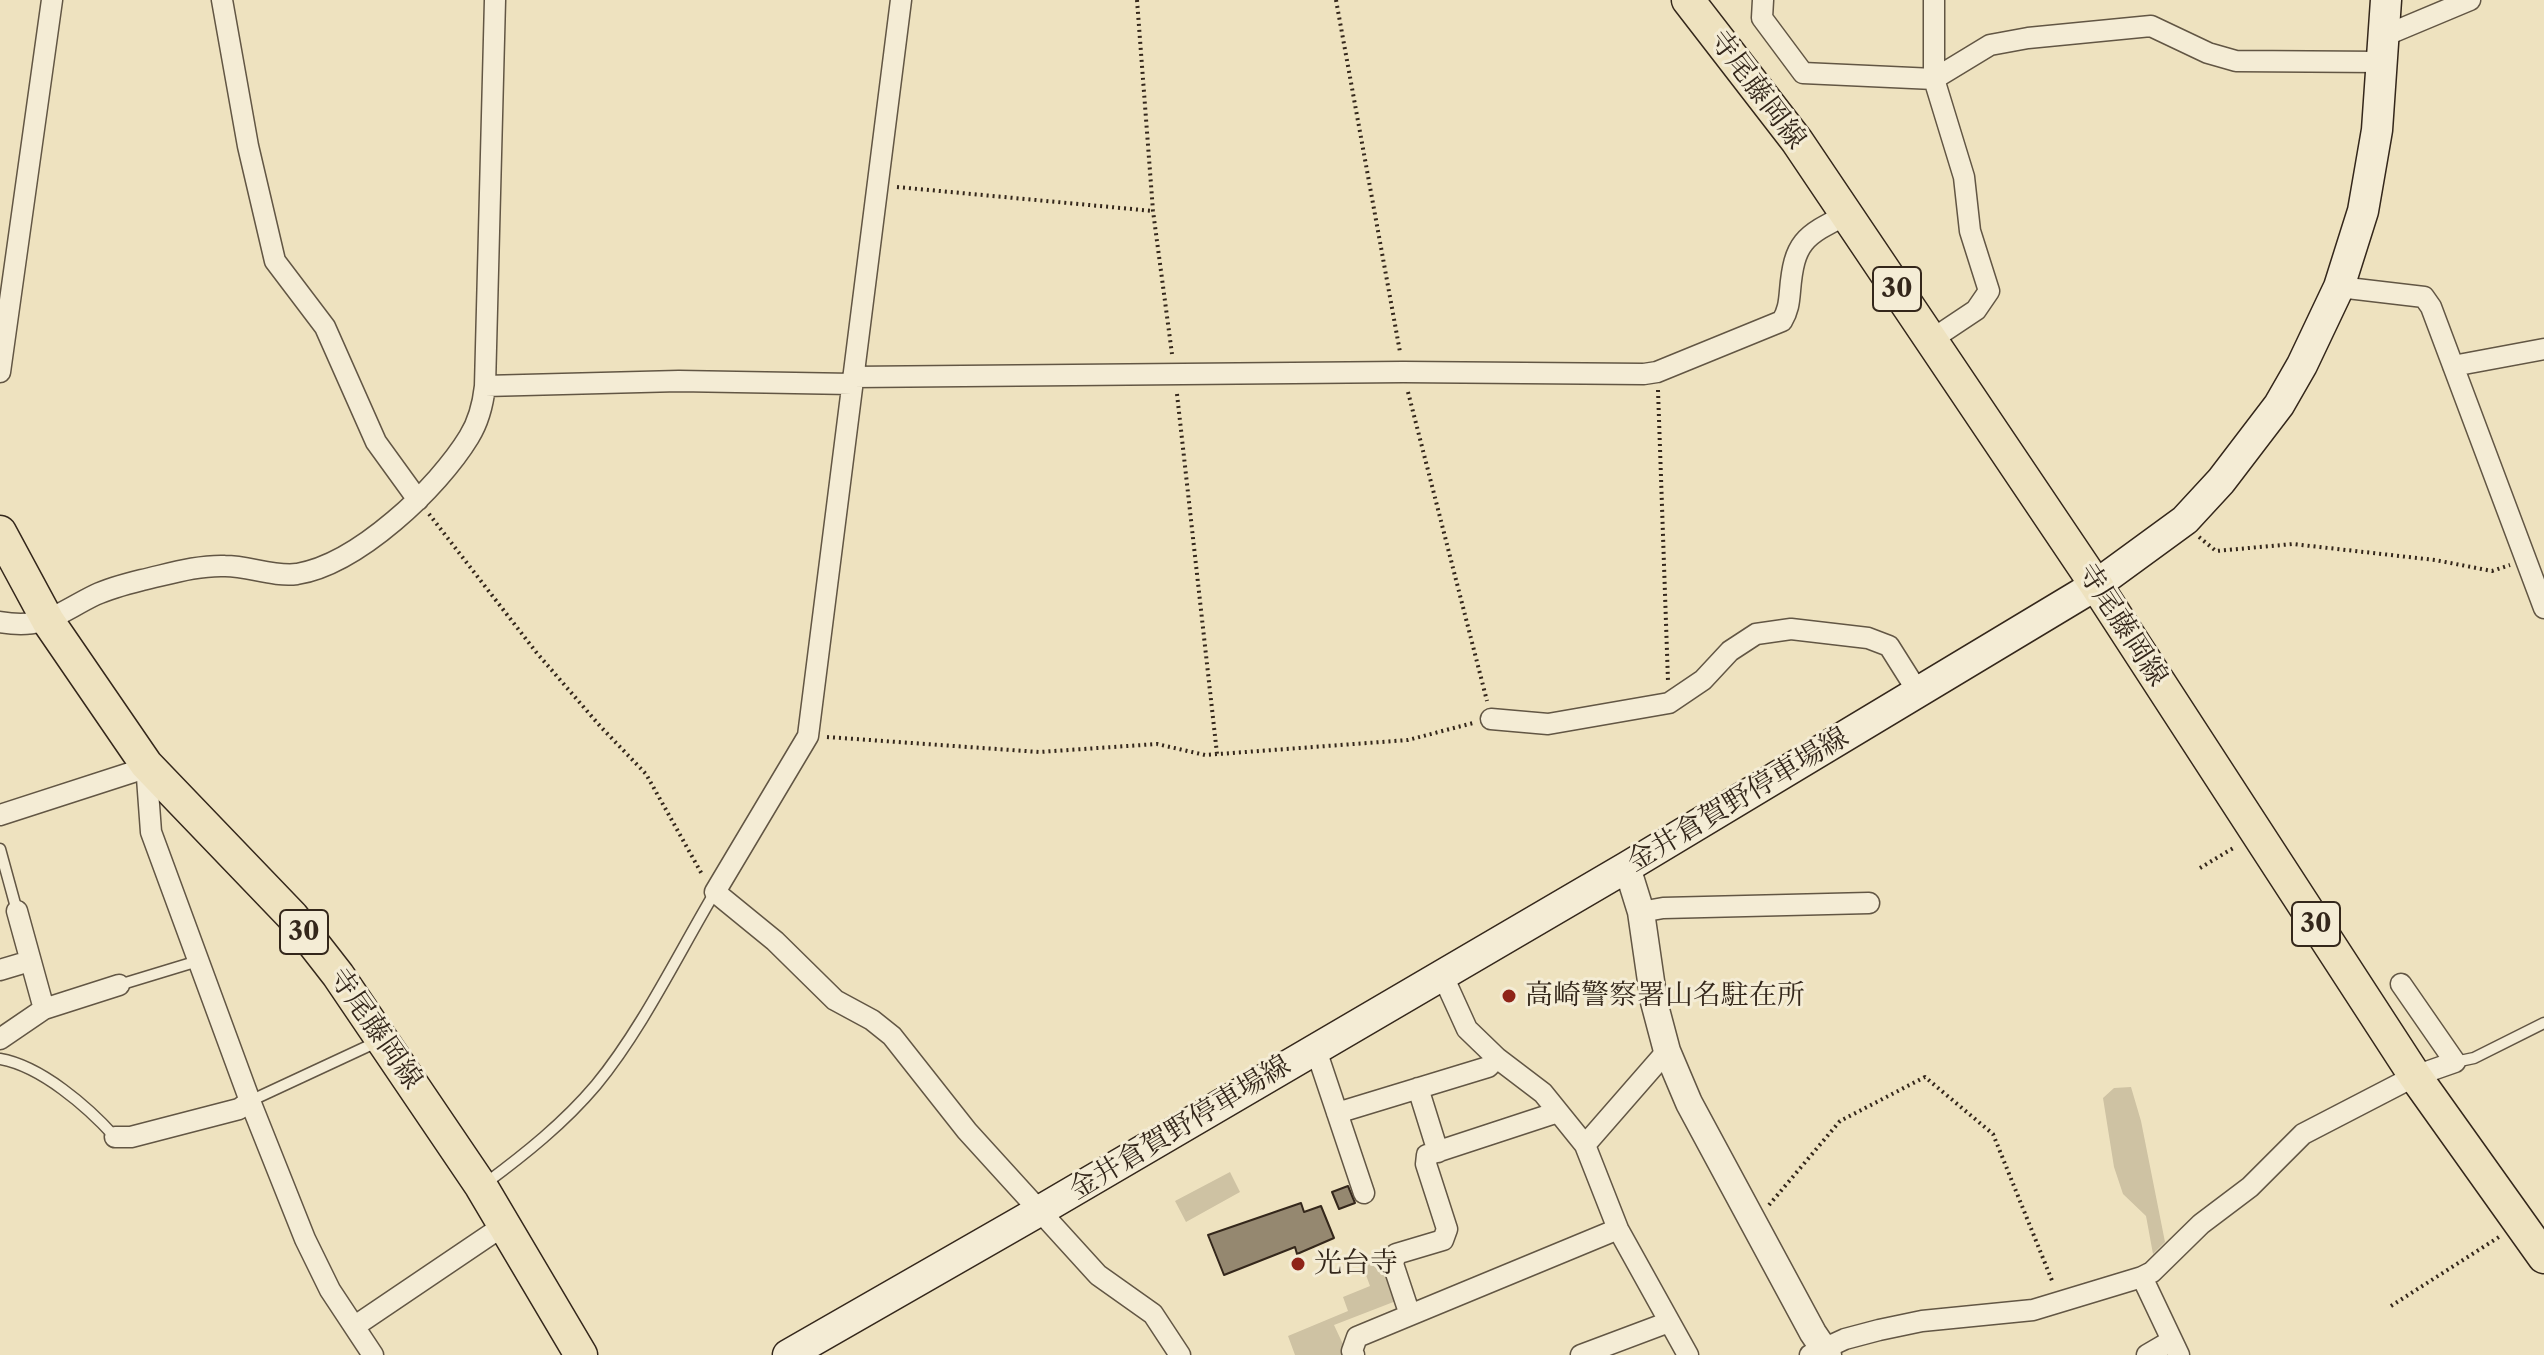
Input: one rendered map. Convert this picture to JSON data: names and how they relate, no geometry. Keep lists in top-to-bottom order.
{
  "streets": {
    "main road": ["寺尾藤岡線", "30", "金井倉賀野停車場線"]
  },
  "crossings": [
    ["寺尾藤岡線", "金井倉賀野停車場線"]
  ],
  "places": ["高崎警察署山名駐在所", "光台寺"]
}
